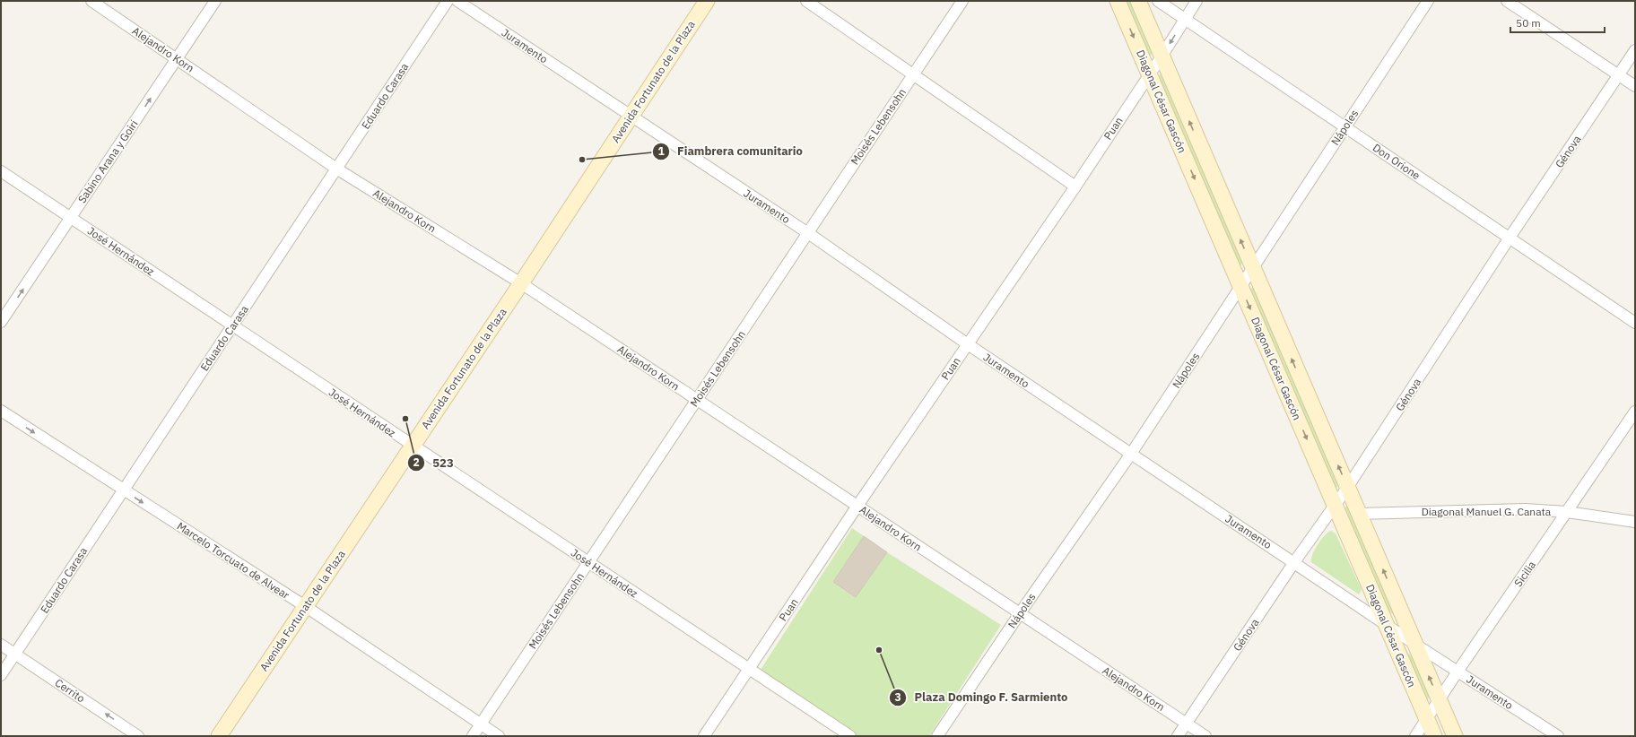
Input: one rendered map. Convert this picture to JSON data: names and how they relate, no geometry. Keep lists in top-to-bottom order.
{
  "streets": {
    "street": [
      "Juramento",
      "Alejandro Korn",
      "Avenida Fortunato de la Plaza",
      "Eduardo Carasa",
      "Diagonal César Gascón",
      "Moisés Lebensohn",
      "Nápoles",
      "Puan",
      "Génova",
      "Sabino Arana y Goiri",
      "Don Orione",
      "José Hernández",
      "Diagonal Manuel G. Canata",
      "Marcelo Torcuato de Alvear",
      "Sicilia",
      "Cerrito"
    ]
  },
  "crossings": [
    ["Juramento", "Avenida Fortunato de la Plaza"],
    ["Juramento", "Diagonal César Gascón"],
    ["Juramento", "Moisés Lebensohn"],
    ["Juramento", "Nápoles"],
    ["Juramento", "Puan"],
    ["Juramento", "Génova"],
    ["Juramento", "Sicilia"],
    ["Alejandro Korn", "Avenida Fortunato de la Plaza"],
    ["Alejandro Korn", "Eduardo Carasa"],
    ["Alejandro Korn", "Moisés Lebensohn"],
    ["Alejandro Korn", "Nápoles"],
    ["Alejandro Korn", "Puan"],
    ["Alejandro Korn", "Génova"],
    ["Alejandro Korn", "Sabino Arana y Goiri"],
    ["Avenida Fortunato de la Plaza", "José Hernández"],
    ["Avenida Fortunato de la Plaza", "Marcelo Torcuato de Alvear"],
    ["Eduardo Carasa", "José Hernández"],
    ["Eduardo Carasa", "Marcelo Torcuato de Alvear"],
    ["Eduardo Carasa", "Cerrito"],
    ["Diagonal César Gascón", "Nápoles"],
    ["Diagonal César Gascón", "Puan"],
    ["Diagonal César Gascón", "Génova"],
    ["Diagonal César Gascón", "Diagonal Manuel G. Canata"],
    ["Diagonal César Gascón", "Sicilia"],
    ["Moisés Lebensohn", "José Hernández"],
    ["Moisés Lebensohn", "Marcelo Torcuato de Alvear"],
    ["Nápoles", "Don Orione"],
    ["Puan", "Don Orione"],
    ["Puan", "José Hernández"],
    ["Génova", "Don Orione"],
    ["Sabino Arana y Goiri", "José Hernández"],
    ["Diagonal Manuel G. Canata", "Sicilia"]
  ],
  "one_way": ["Sabino Arana y Goiri", "Marcelo Torcuato de Alvear", "Cerrito"],
  "places": ["Fiambrera comunitario", "523", "Plaza Domingo F. Sarmiento"],
  "scale_bar": "50 m"
}
